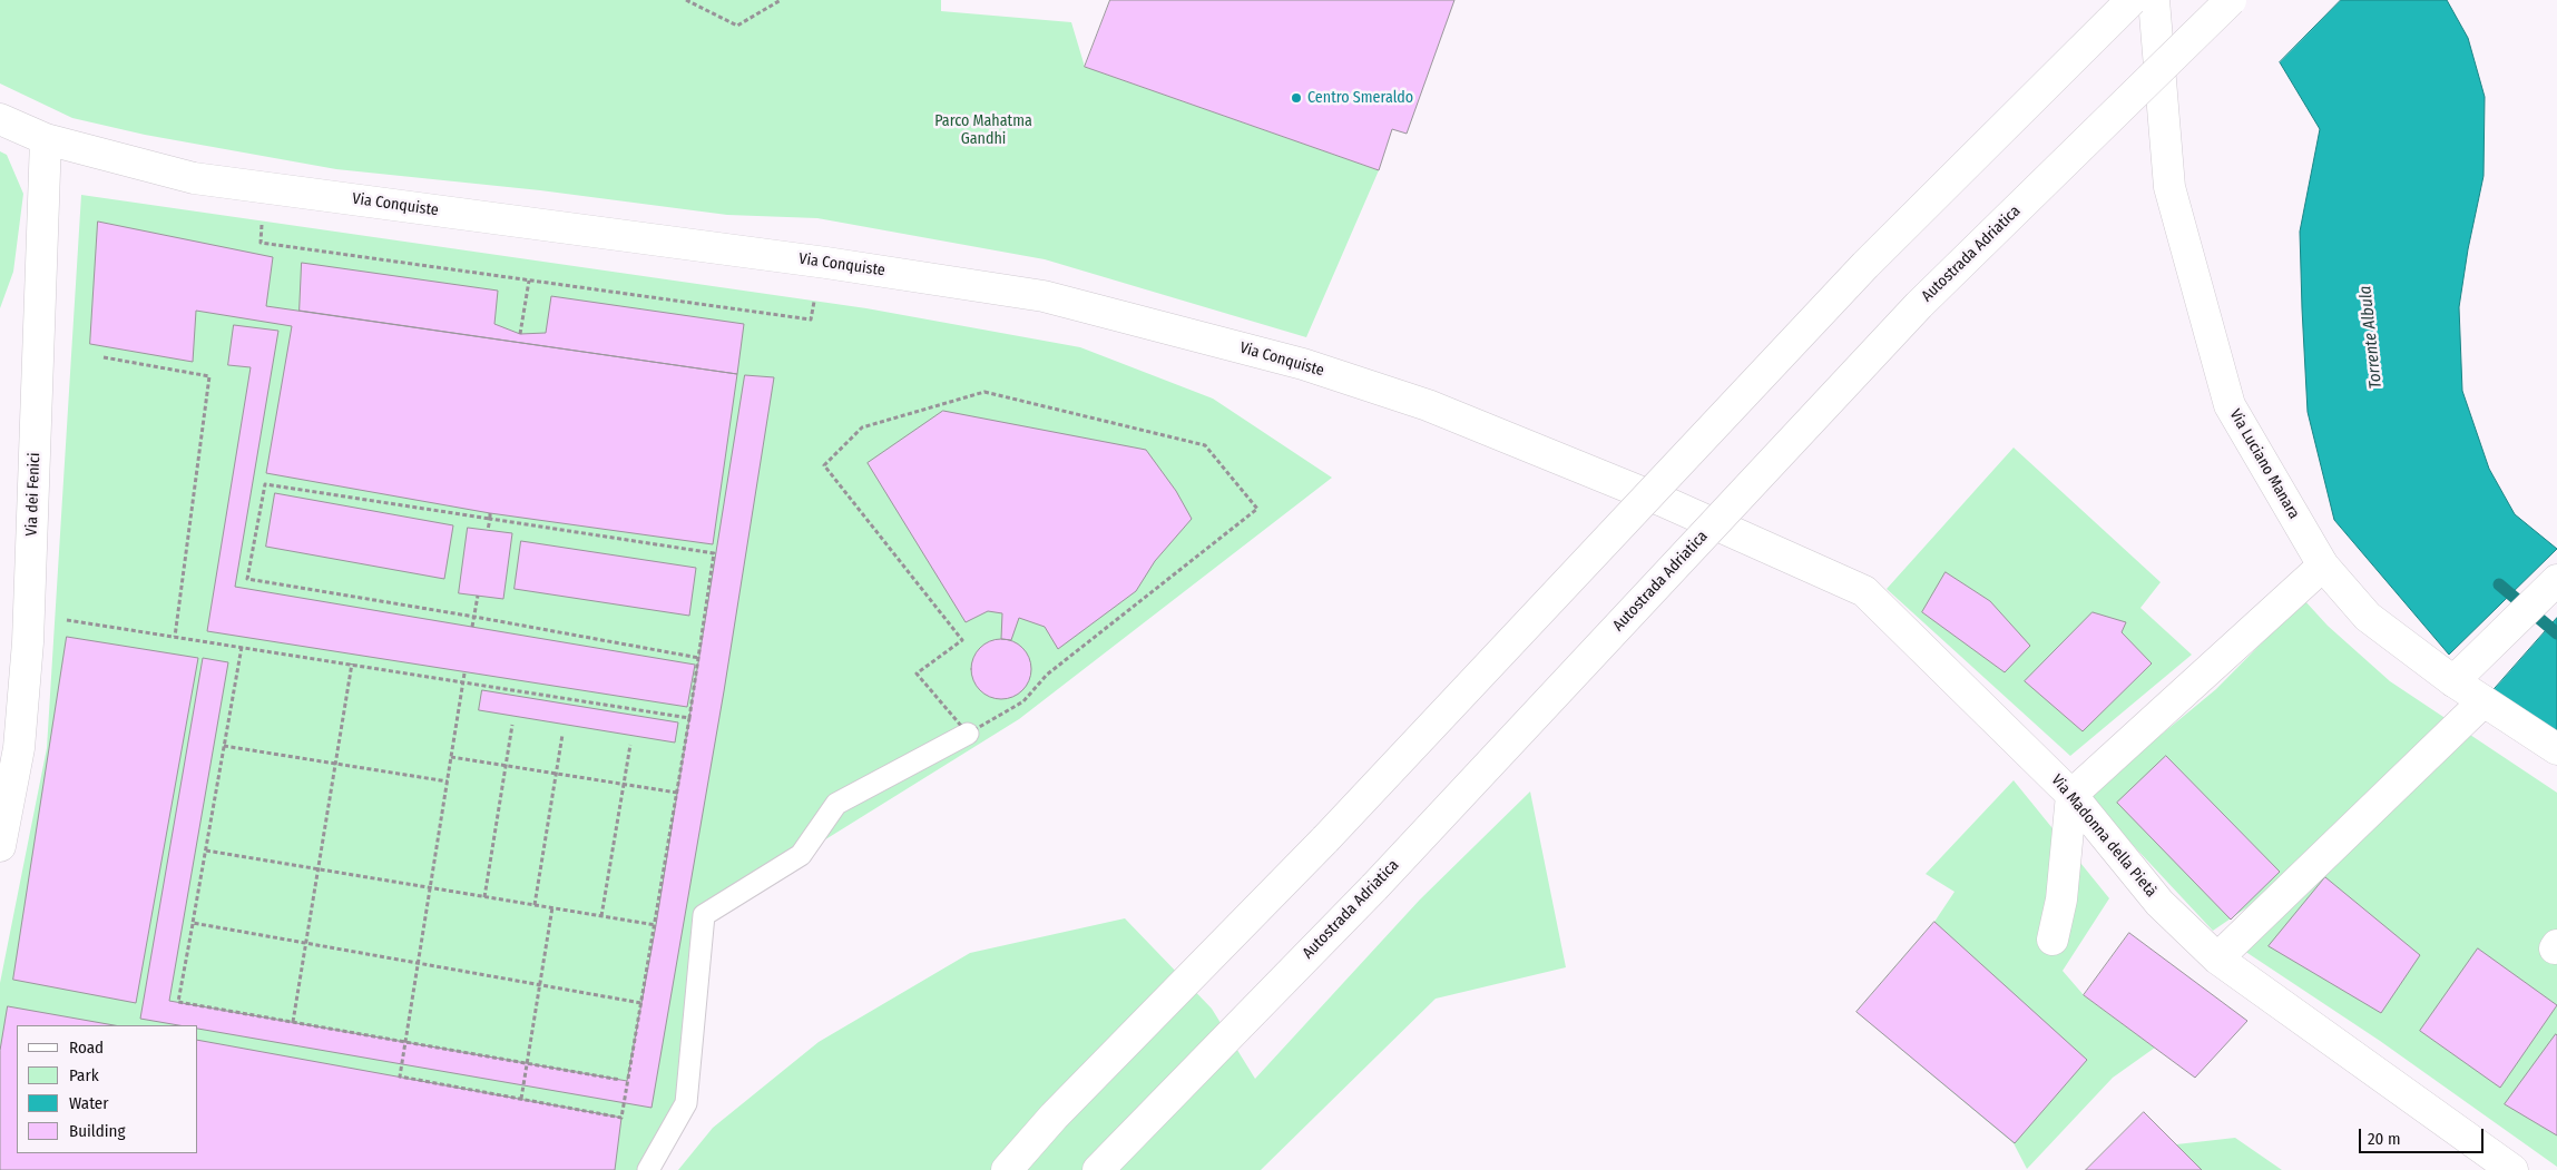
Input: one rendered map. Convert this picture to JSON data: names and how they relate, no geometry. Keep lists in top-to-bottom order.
{
  "streets": {
    "main road": [
      "Via Conquiste",
      "Autostrada Adriatica",
      "Via Luciano Manara",
      "Via dei Fenici",
      "Via Madonna della Pietà"
    ]
  },
  "crossings": [
    ["Via Conquiste", "Via dei Fenici"],
    ["Via Conquiste", "Via Madonna della Pietà"]
  ],
  "water": ["Torrente Albula"],
  "parks": ["Parco Mahatma Gandhi"],
  "places": ["Centro Smeraldo"],
  "legend": [
    "Road",
    "Park",
    "Water",
    "Building"
  ],
  "scale_bar": "20 m"
}
